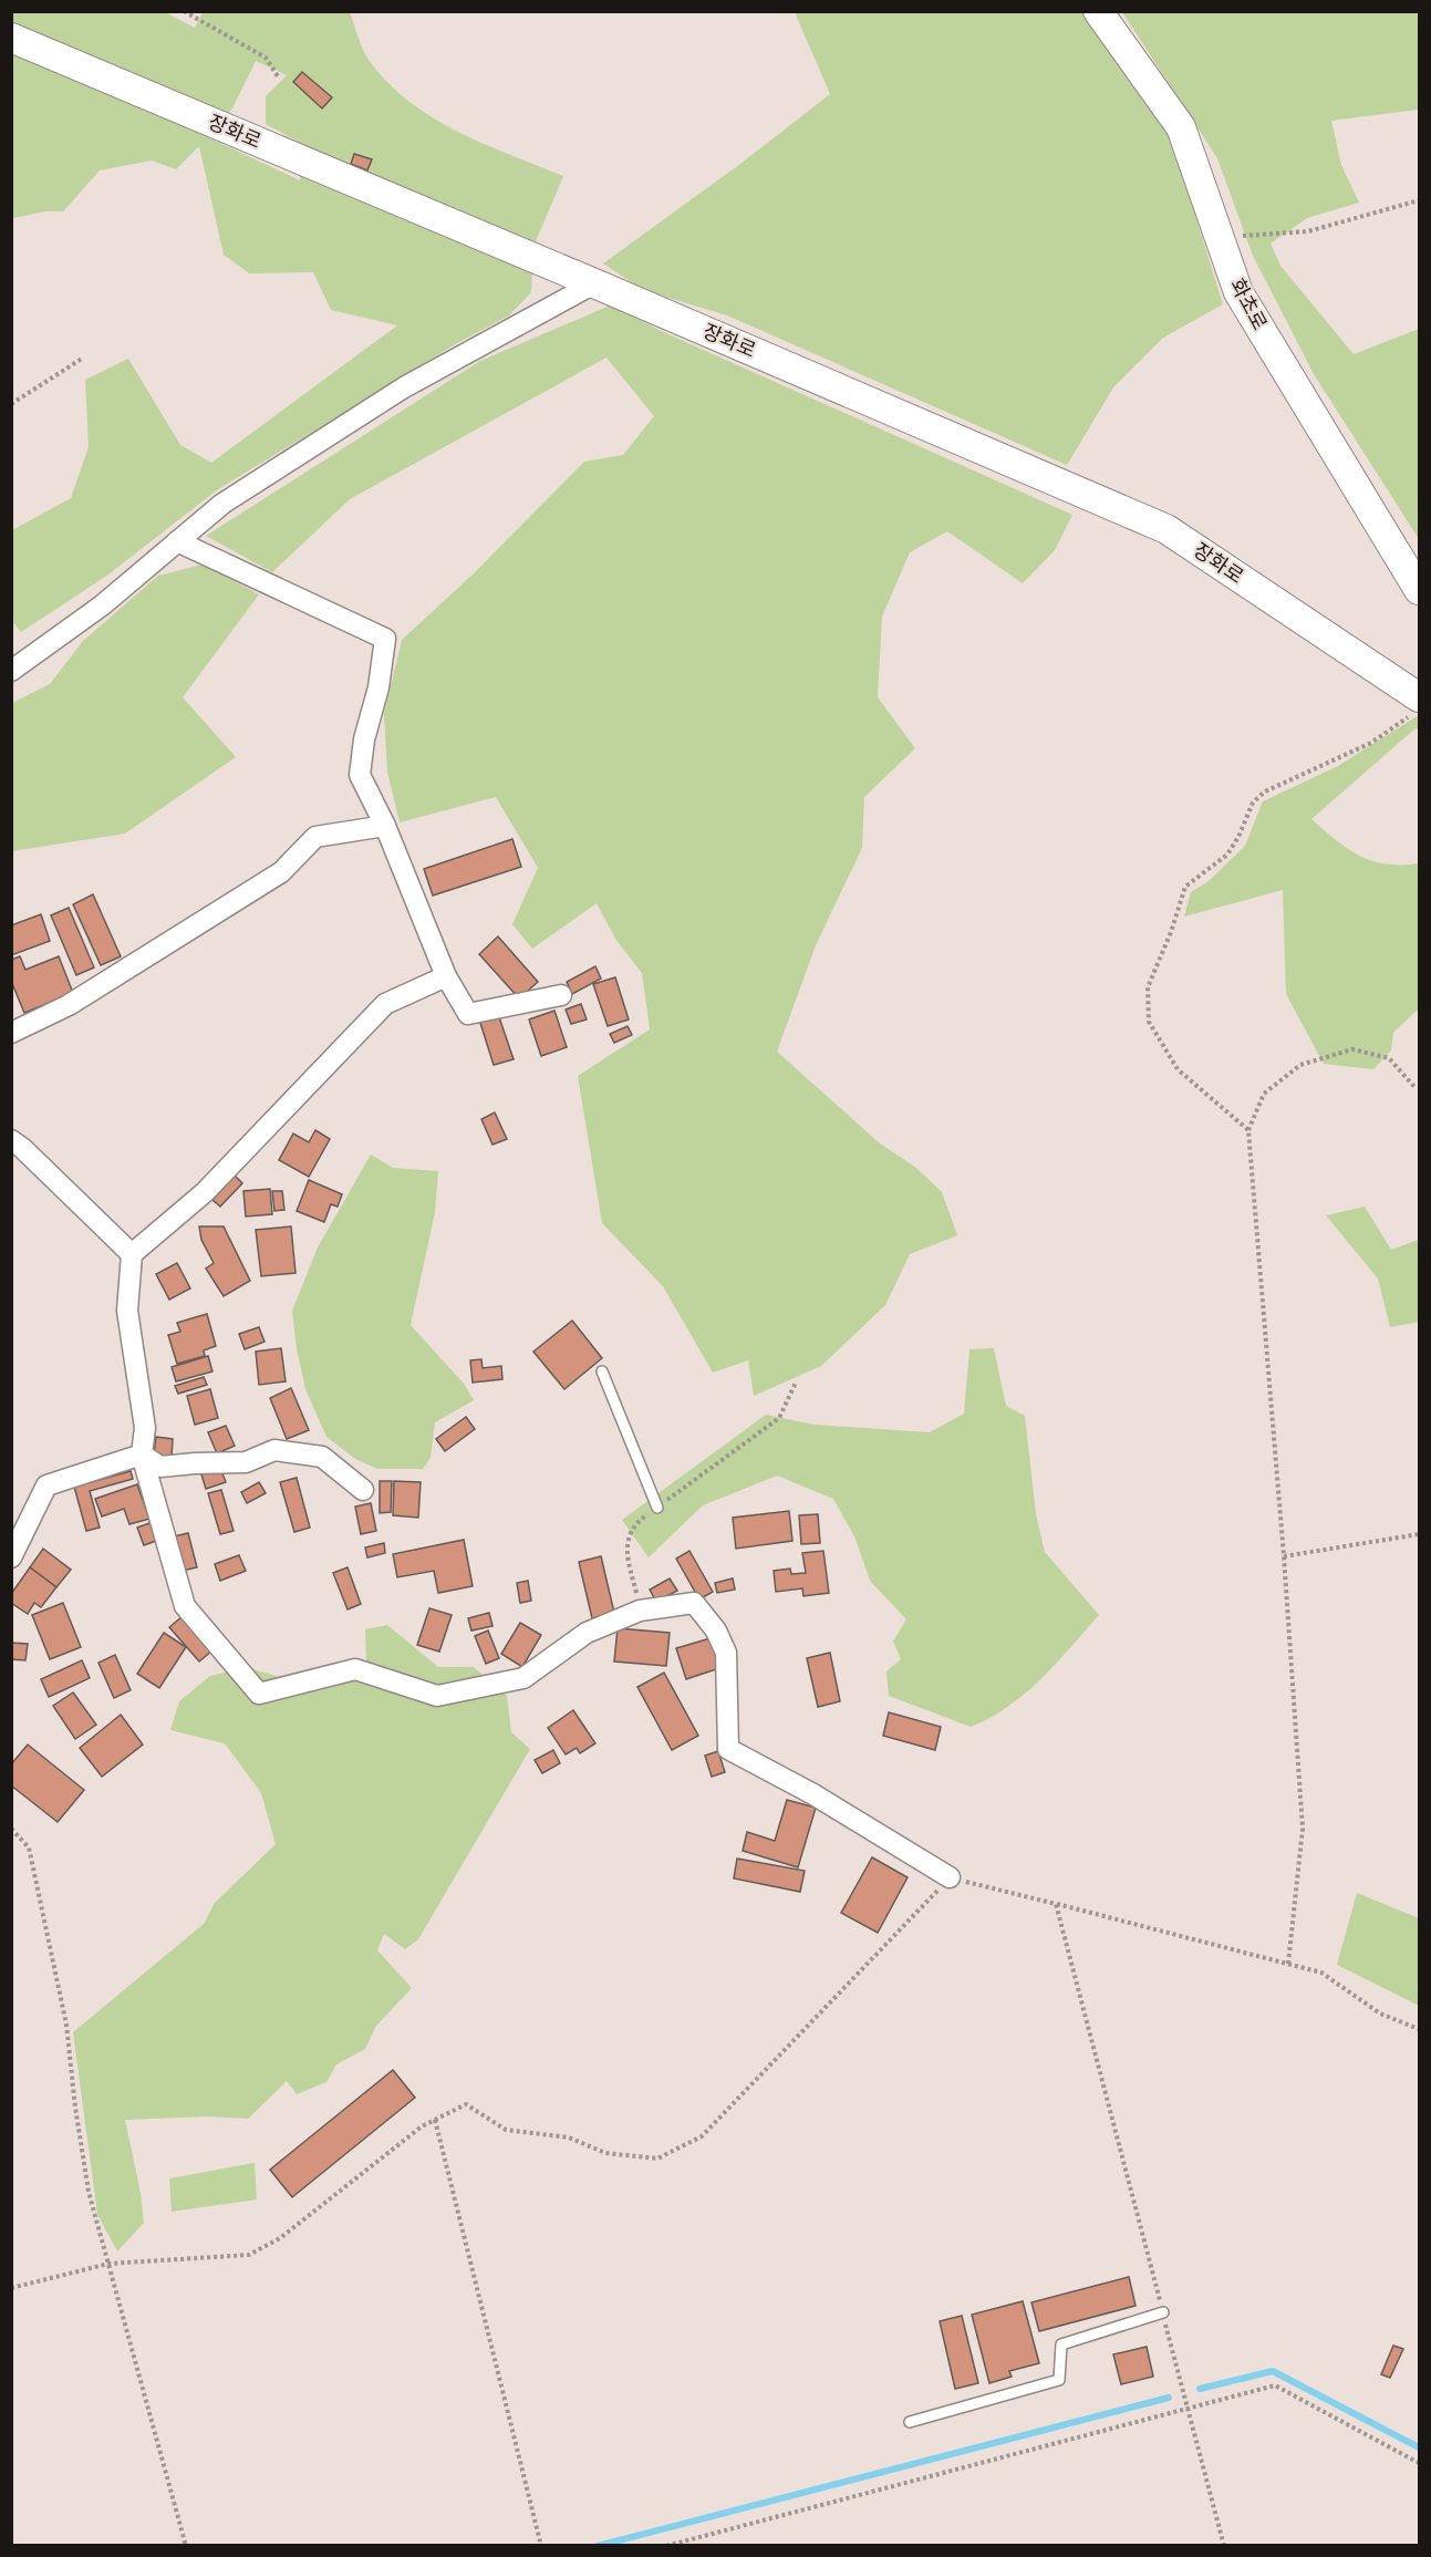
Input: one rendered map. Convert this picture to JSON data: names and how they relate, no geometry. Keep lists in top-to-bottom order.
{
  "streets": {
    "street": ["장화로", "화초로"]
  }
}
